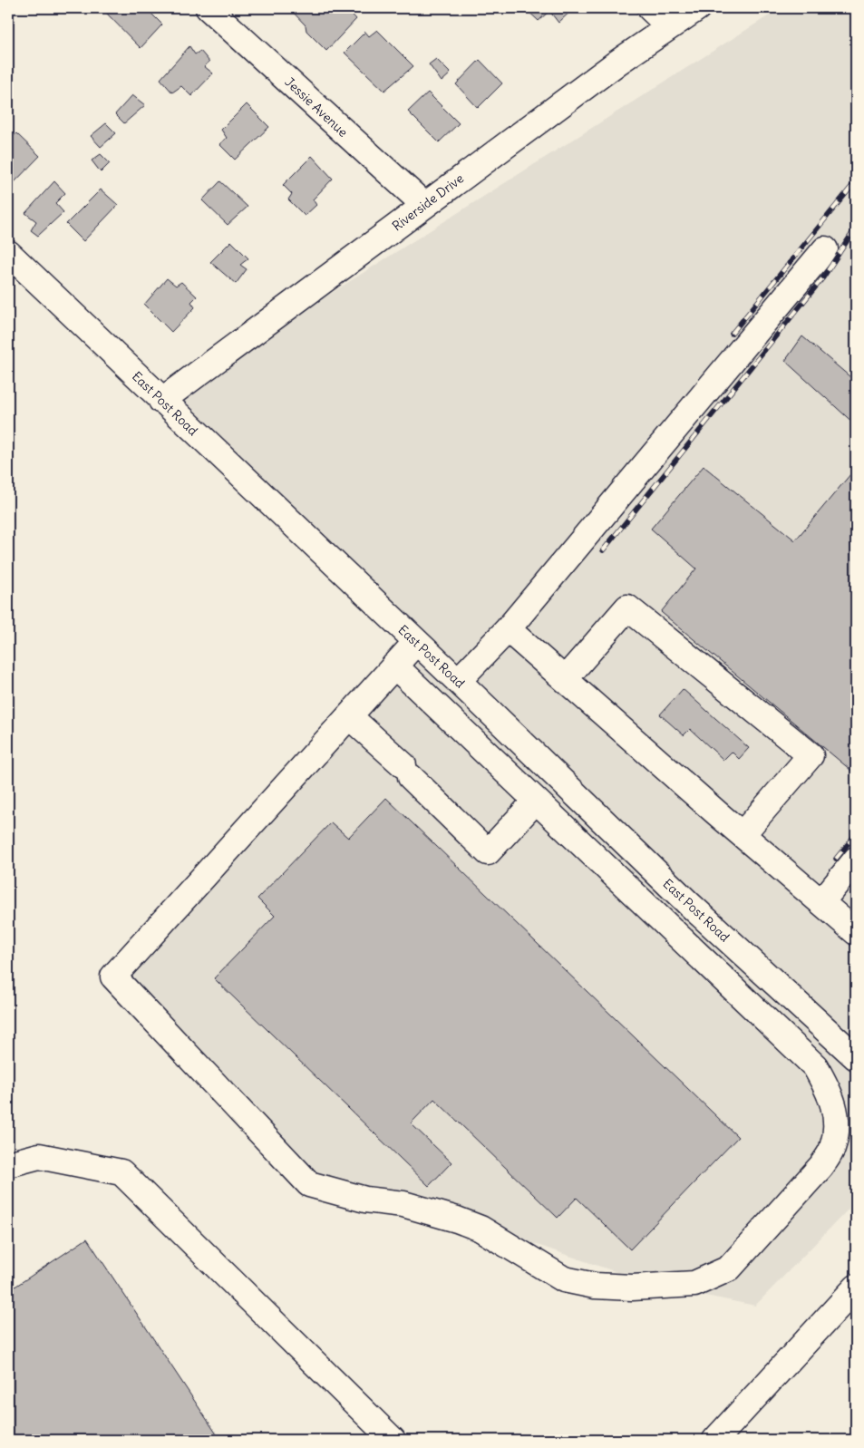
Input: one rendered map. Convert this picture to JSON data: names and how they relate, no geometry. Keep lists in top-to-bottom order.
{
  "streets": {
    "street": ["Jessie Avenue", "Riverside Drive", "East Post Road"]
  },
  "crossings": [
    ["Jessie Avenue", "Riverside Drive"],
    ["Riverside Drive", "East Post Road"]
  ]
}
